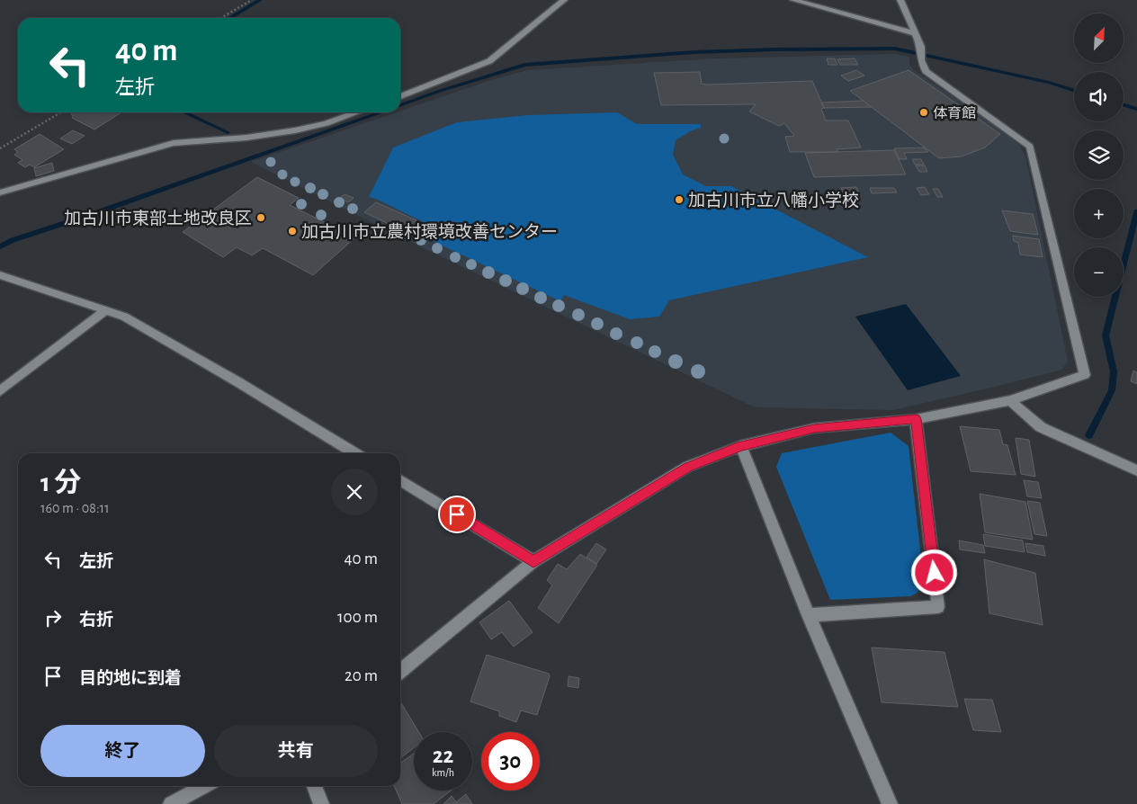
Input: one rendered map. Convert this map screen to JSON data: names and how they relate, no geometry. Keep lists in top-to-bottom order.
{
  "places": [
    "体育館",
    "加古川市立八幡小学校",
    "加古川市東部土地改良区",
    "加古川市立農村環境改善センター"
  ],
  "north": "top right",
  "page": {
    "map_buttons": ["+", "−"],
    "turn": ["40 m", "左折"],
    "heading": ["1 分", "160 m · 08:11"],
    "list": [
      {
        "name": "左折",
        "value": "40 m"
      },
      {
        "name": "右折",
        "value": "100 m"
      },
      {
        "name": "目的地に到着",
        "value": "20 m"
      }
    ],
    "buttons": ["終了", "共有"],
    "speed": "22 km/h",
    "limit": "30"
  }
}
